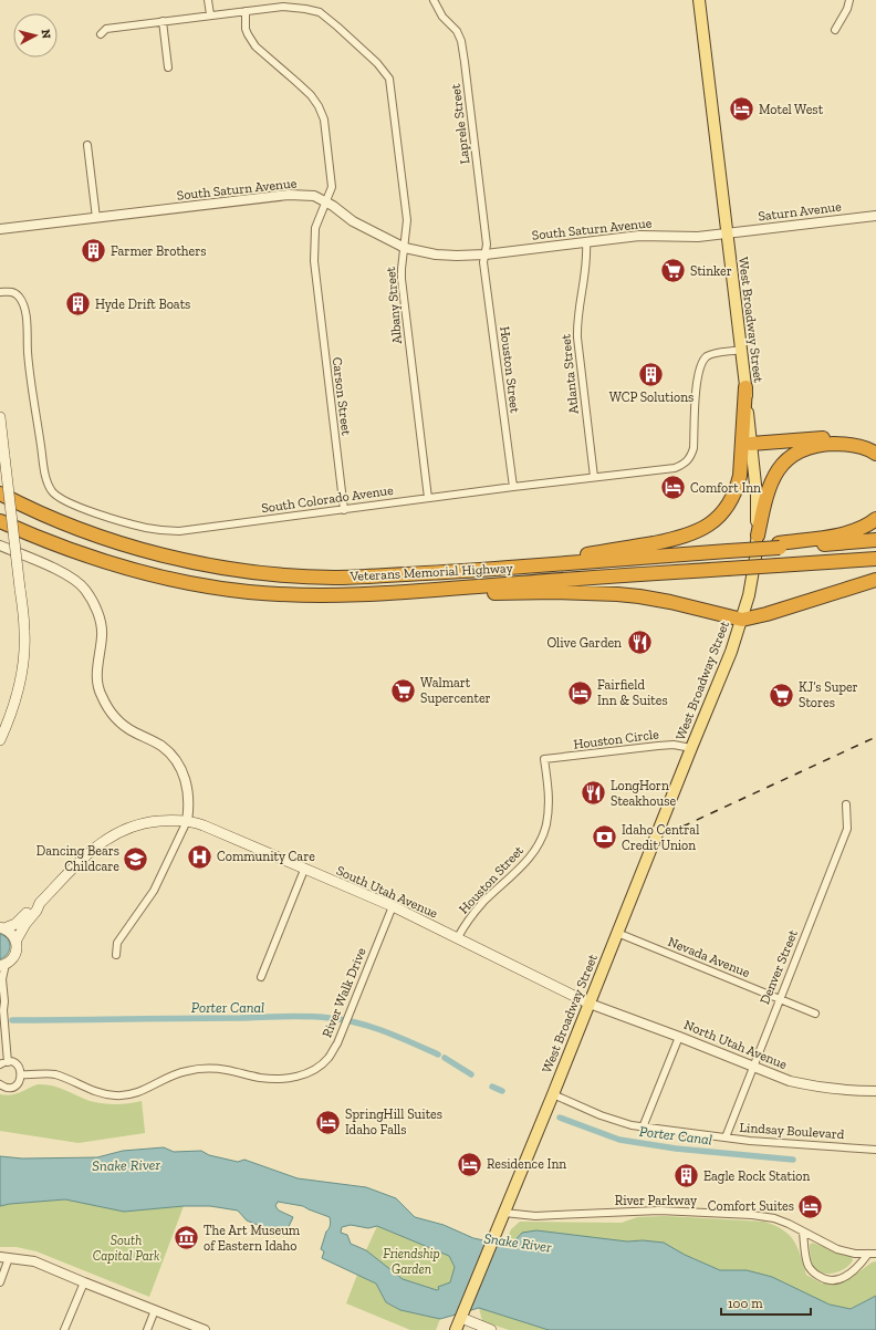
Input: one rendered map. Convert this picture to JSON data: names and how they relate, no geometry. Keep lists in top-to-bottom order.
{
  "streets": {
    "highway": ["Veterans Memorial Highway"],
    "main road": ["West Broadway Street", "South Utah Avenue"],
    "street": [
      "Laprele Street",
      "South Saturn Avenue",
      "Saturn Avenue",
      "Albany Street",
      "Houston Street",
      "Atlanta Street",
      "Carson Street",
      "South Colorado Avenue",
      "Houston Circle",
      "Nevada Avenue",
      "Denver Street",
      "River Walk Drive",
      "North Utah Avenue",
      "Lindsay Boulevard",
      "River Parkway"
    ]
  },
  "crossings": [
    ["Laprele Street", "South Saturn Avenue"],
    ["Laprele Street", "Houston Street"],
    ["South Saturn Avenue", "Saturn Avenue"],
    ["South Saturn Avenue", "Albany Street"],
    ["South Saturn Avenue", "West Broadway Street"],
    ["South Saturn Avenue", "Houston Street"],
    ["South Saturn Avenue", "Atlanta Street"],
    ["South Saturn Avenue", "Carson Street"],
    ["Saturn Avenue", "West Broadway Street"],
    ["Albany Street", "Carson Street"],
    ["Albany Street", "South Colorado Avenue"],
    ["West Broadway Street", "South Colorado Avenue"],
    ["West Broadway Street", "Houston Circle"],
    ["West Broadway Street", "South Utah Avenue"],
    ["West Broadway Street", "Nevada Avenue"],
    ["West Broadway Street", "North Utah Avenue"],
    ["West Broadway Street", "Lindsay Boulevard"],
    ["West Broadway Street", "River Parkway"],
    ["Houston Street", "South Colorado Avenue"],
    ["Houston Street", "Houston Circle"],
    ["Houston Street", "South Utah Avenue"],
    ["Atlanta Street", "South Colorado Avenue"],
    ["Carson Street", "South Colorado Avenue"],
    ["South Utah Avenue", "River Walk Drive"],
    ["South Utah Avenue", "North Utah Avenue"],
    ["Nevada Avenue", "Denver Street"],
    ["Denver Street", "North Utah Avenue"],
    ["Denver Street", "Lindsay Boulevard"]
  ],
  "water": ["Porter Canal", "Snake River"],
  "parks": ["South Capital Park", "Friendship Garden"],
  "places": {
    "hotel": [
      "Motel West",
      "Comfort Inn",
      "Fairfield Inn & Suites",
      "SpringHill Suites Idaho Falls",
      "Residence Inn",
      "Comfort Suites"
    ],
    "building": [
      "Farmer Brothers",
      "Hyde Drift Boats",
      "WCP Solutions",
      "Eagle Rock Station"
    ],
    "supermarket": ["Stinker", "Walmart Supercenter", "KJ’s Super Stores"],
    "restaurant": ["Olive Garden", "LongHorn Steakhouse"],
    "bank": ["Idaho Central Credit Union"],
    "hospital": ["Community Care"],
    "school or university": ["Dancing Bears Childcare"],
    "museum": ["The Art Museum of Eastern Idaho"]
  },
  "scale_bar": "100 m",
  "north": "right"
}
